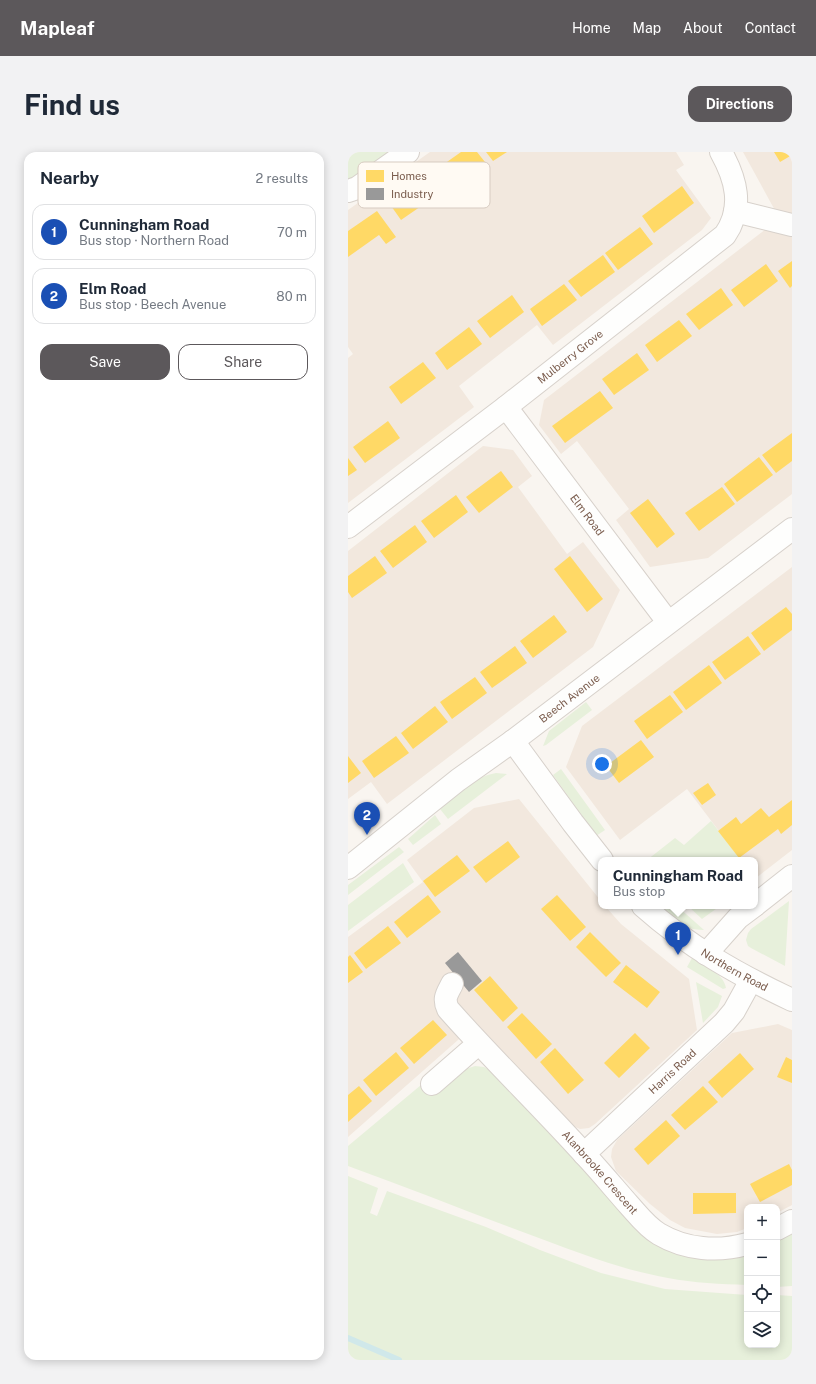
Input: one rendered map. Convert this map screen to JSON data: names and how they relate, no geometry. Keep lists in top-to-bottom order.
{
  "streets": {
    "street": [
      "Mulberry Grove",
      "Elm Road",
      "Beech Avenue",
      "Northern Road",
      "Harris Road",
      "Alanbrooke Crescent"
    ]
  },
  "crossings": [
    ["Mulberry Grove", "Elm Road"],
    ["Elm Road", "Beech Avenue"],
    ["Northern Road", "Harris Road"],
    ["Harris Road", "Alanbrooke Crescent"]
  ],
  "legend": ["Homes", "Industry"],
  "page": {
    "header": "Mapleaf",
    "nav": [
      "Home",
      "Map",
      "About",
      "Contact"
    ],
    "buttons": [
      "Directions",
      ["Save", "Share"]
    ],
    "title": "Find us",
    "heading": ["Nearby", "2 results"],
    "list": [
      {
        "mark": "1",
        "name": "Cunningham Road",
        "note": "Bus stop · Northern Road",
        "value": "70 m"
      },
      {
        "mark": "2",
        "name": "Elm Road",
        "note": "Bus stop · Beech Avenue",
        "value": "80 m"
      }
    ],
    "pins": ["2", "1"],
    "popup": ["Cunningham Road", "Bus stop"],
    "map_buttons": ["+", "−"]
  }
}
